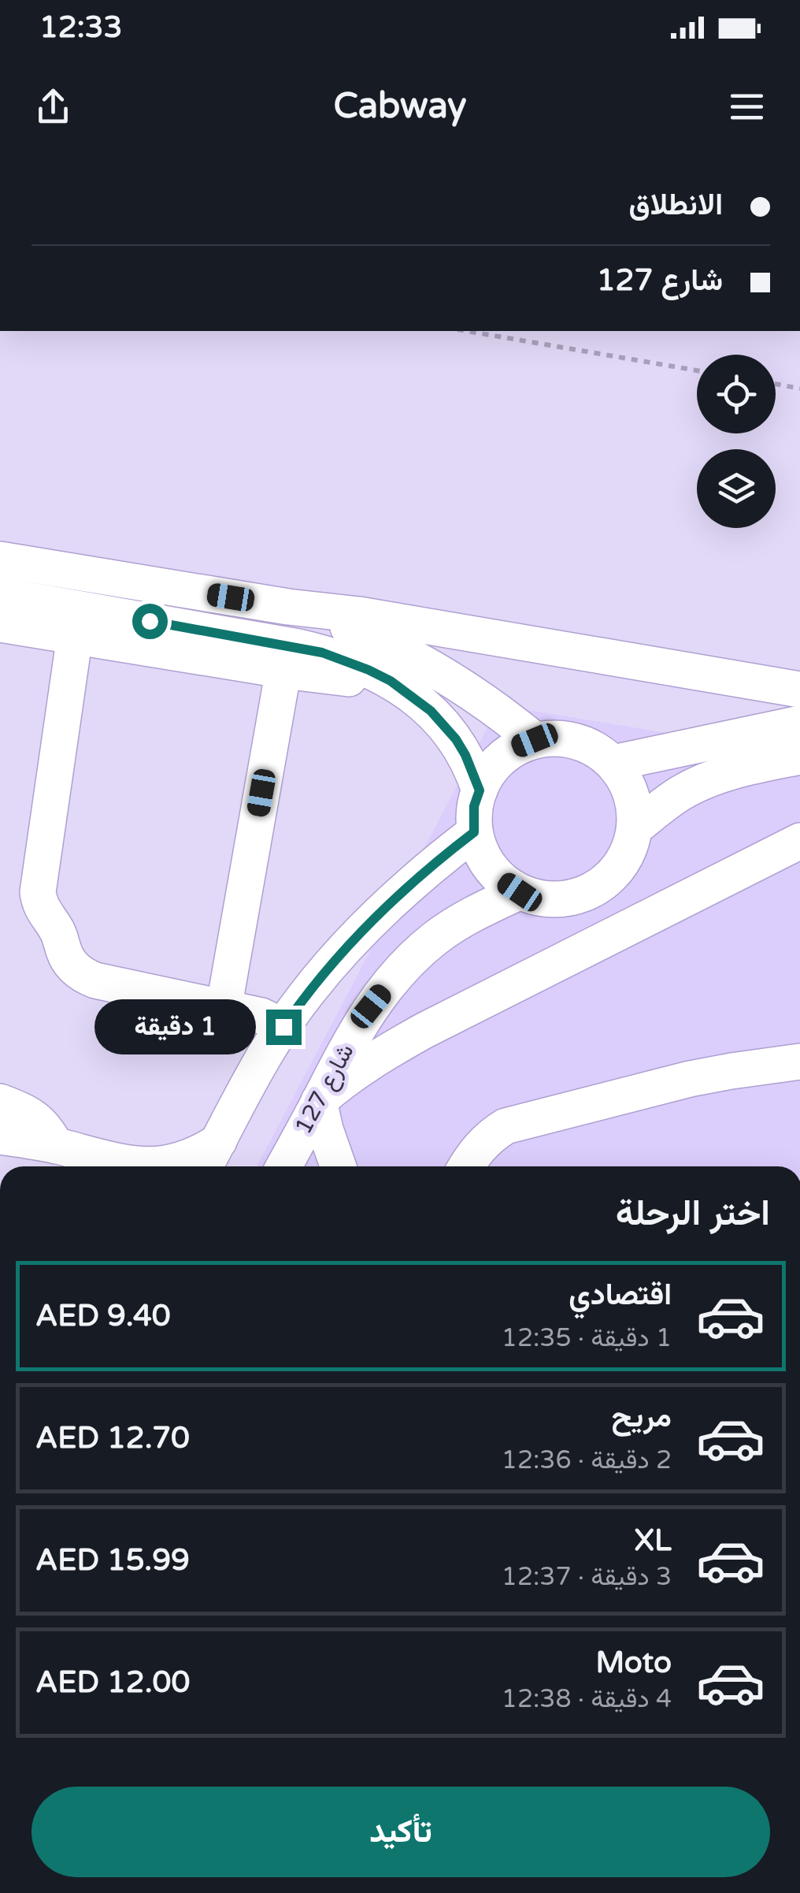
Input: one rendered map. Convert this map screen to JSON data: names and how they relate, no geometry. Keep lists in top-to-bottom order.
{
  "streets": {
    "street": ["شارع 127"]
  },
  "page": {
    "status": "12:33",
    "header": "Cabway",
    "banner": ["الانطلاق", "شارع 127"],
    "bubble": "1 دقيقة",
    "heading": "اختر الرحلة",
    "list": [
      {
        "name": "اقتصادي",
        "note": "1 دقيقة · 12:35",
        "value": "AED 9.40"
      },
      {
        "name": "مريح",
        "note": "2 دقيقة · 12:36",
        "value": "AED 12.70"
      },
      {
        "name": "XL",
        "note": "3 دقيقة · 12:37",
        "value": "AED 15.99"
      },
      {
        "name": "Moto",
        "note": "4 دقيقة · 12:38",
        "value": "AED 12.00"
      }
    ],
    "buttons": "تأكيد"
  }
}
